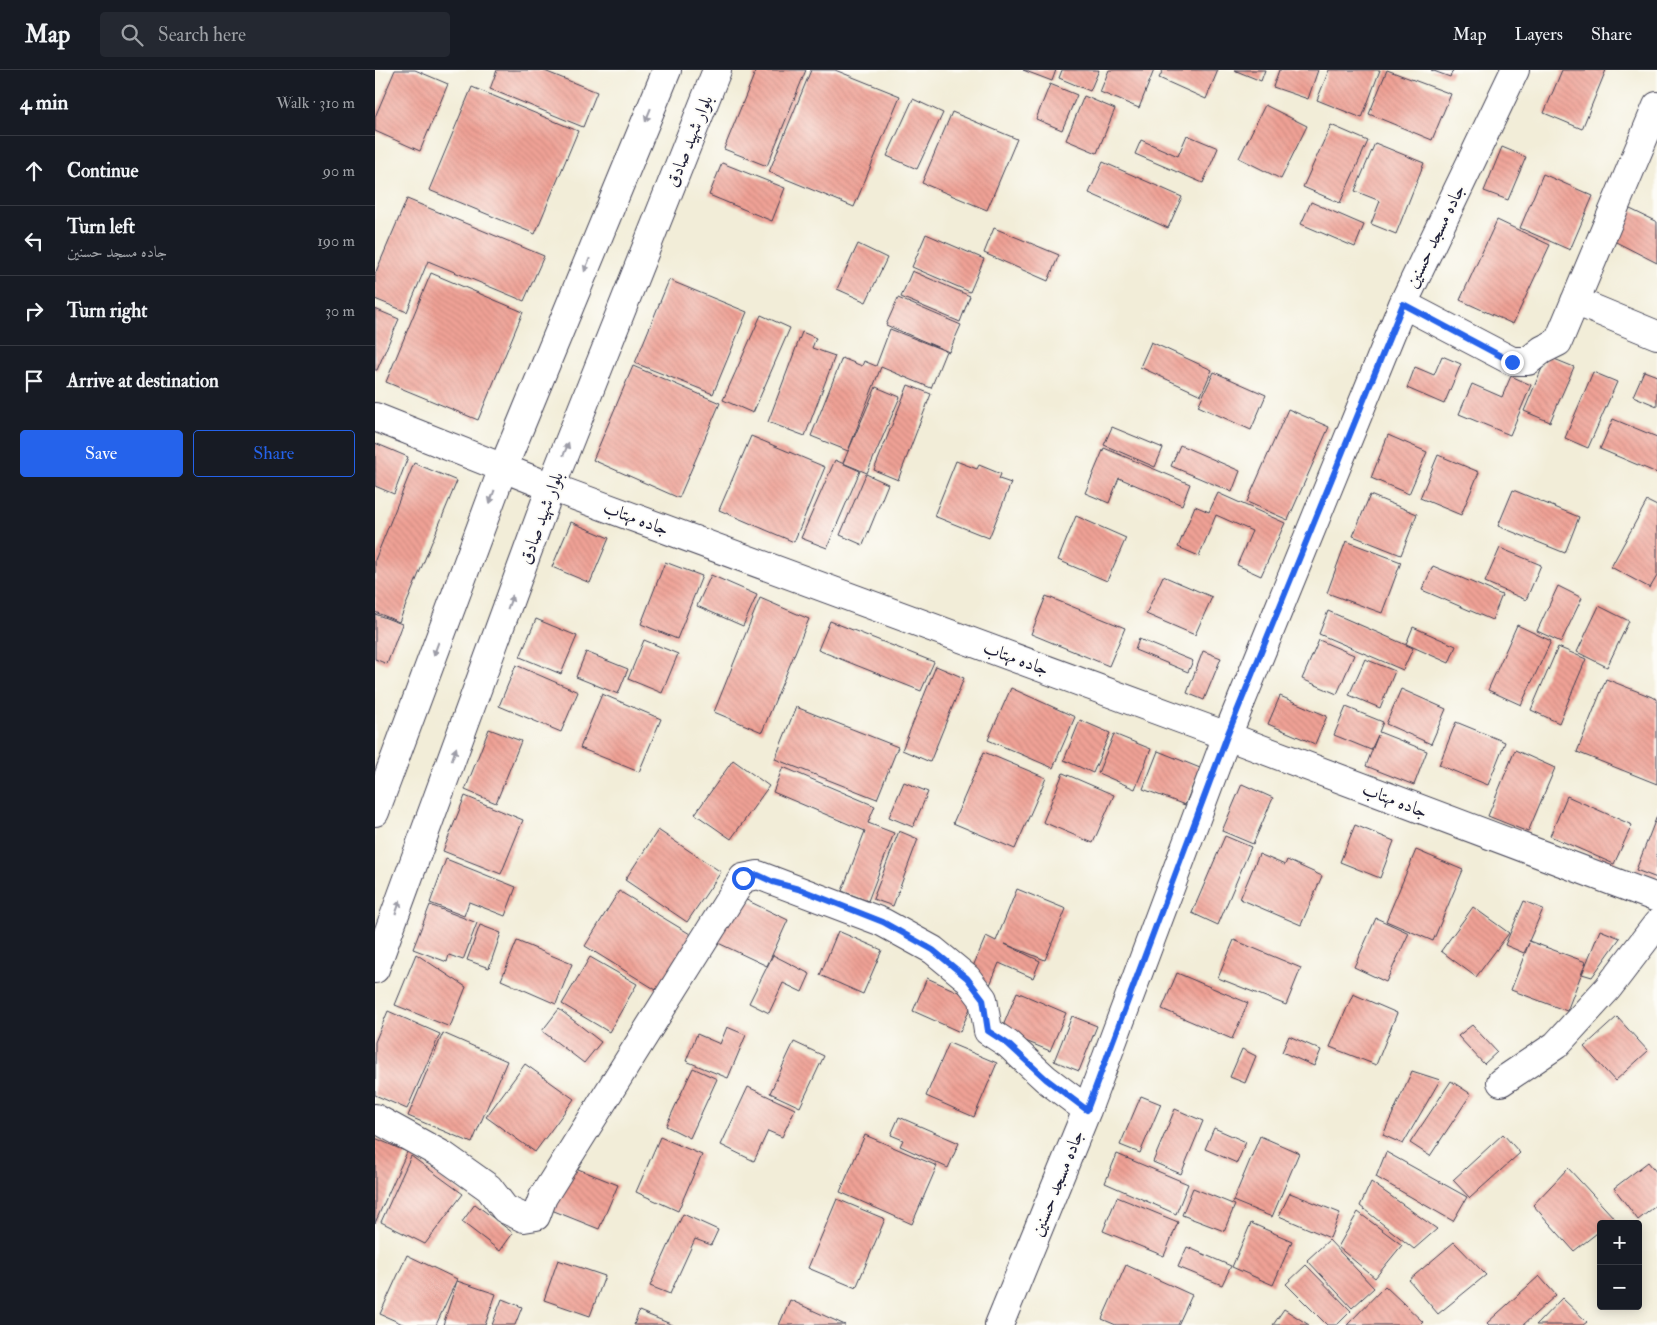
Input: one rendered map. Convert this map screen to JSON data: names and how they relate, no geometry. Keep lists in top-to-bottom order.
{
  "streets": {
    "street": ["بلوار شهید صادق", "جاده مسجد حسنین", "جاده مهتاب"]
  },
  "crossings": [
    ["بلوار شهید صادق", "جاده مهتاب"],
    ["جاده مسجد حسنین", "جاده مهتاب"]
  ],
  "page": {
    "header": "Map",
    "search": "Search here",
    "nav": ["Map", "Layers", "Share"],
    "heading": ["4 min", "Walk · 310 m"],
    "list": [
      ["Continue", "90 m"],
      ["Turn left", "جاده مسجد حسنین", "190 m"],
      ["Turn right", "30 m"],
      "Arrive at destination"
    ],
    "buttons": ["Save", "Share"],
    "map_buttons": ["+", "−"]
  }
}
